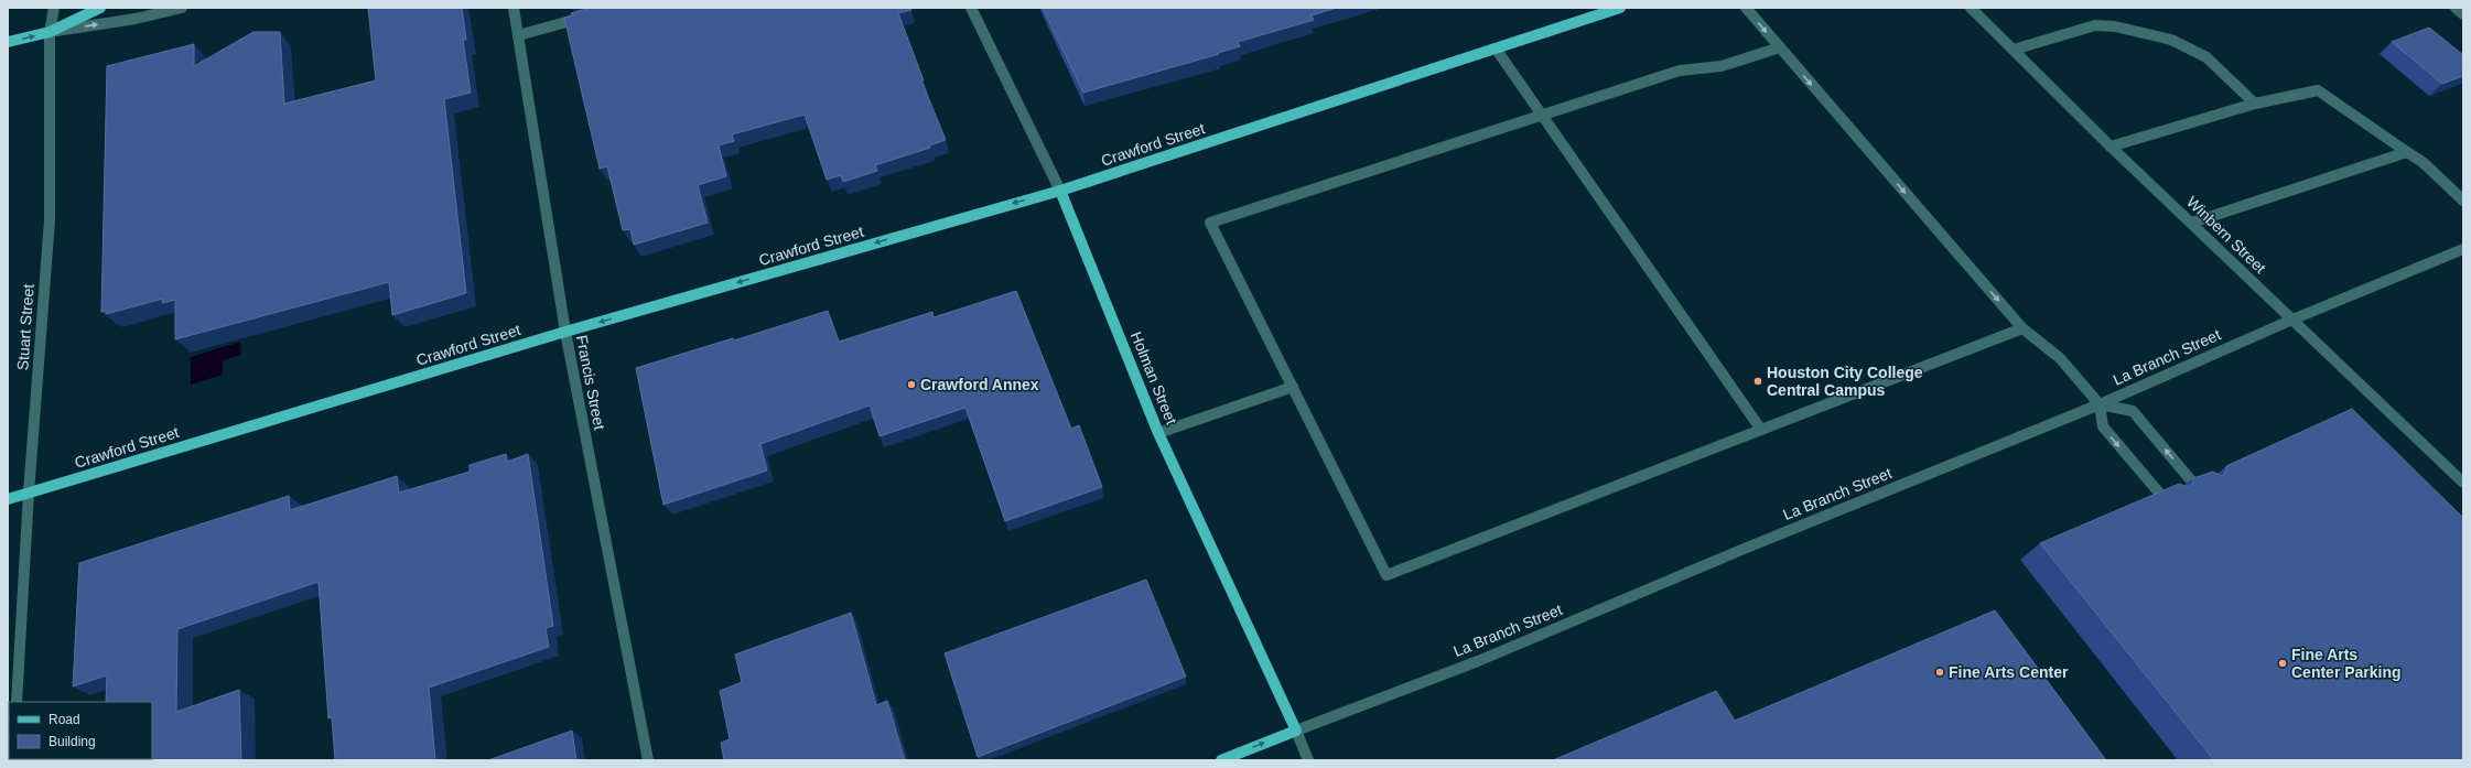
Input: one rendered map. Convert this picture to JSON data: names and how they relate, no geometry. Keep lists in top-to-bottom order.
{
  "streets": {
    "main road": ["Crawford Street", "La Branch Street", "Holman Street"],
    "street": ["Winbern Street", "Stuart Street", "Francis Street"]
  },
  "crossings": [
    ["Crawford Street", "Stuart Street"],
    ["Crawford Street", "Holman Street"],
    ["Crawford Street", "Francis Street"],
    ["Winbern Street", "La Branch Street"],
    ["La Branch Street", "Holman Street"]
  ],
  "places": [
    "Houston City College Central Campus",
    "Crawford Annex",
    "Fine Arts Center Parking",
    "Fine Arts Center"
  ],
  "legend": ["Road", "Building"]
}
